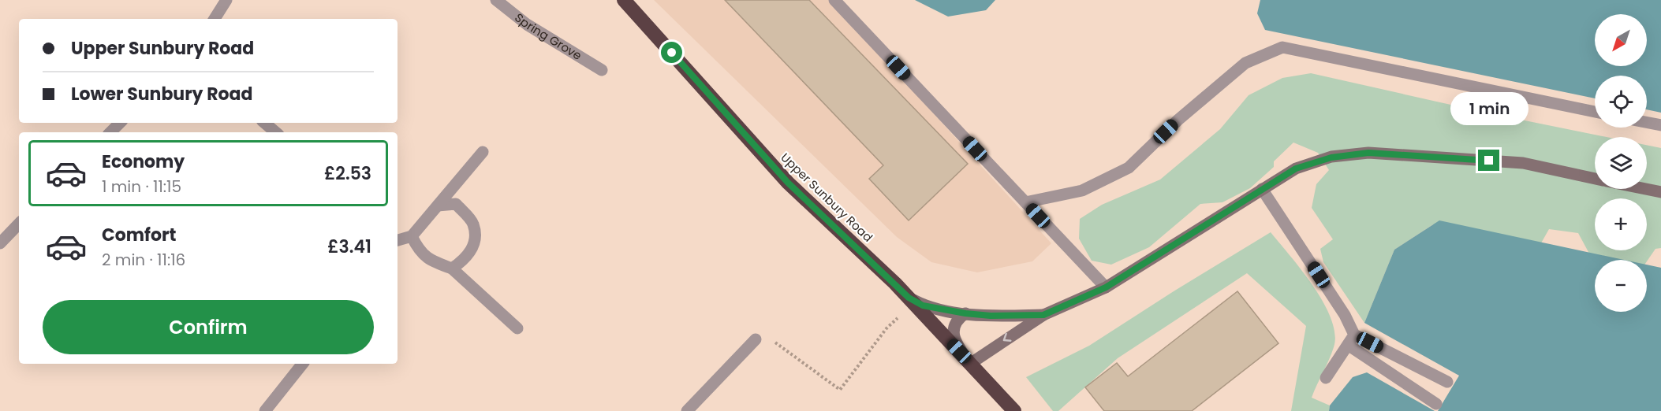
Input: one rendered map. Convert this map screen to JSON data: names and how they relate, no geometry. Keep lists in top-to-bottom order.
{
  "streets": {
    "highway": ["Upper Sunbury Road"],
    "street": ["Spring Grove"]
  },
  "north": "bottom left",
  "page": {
    "map_buttons": ["+", "−"],
    "banner": ["Upper Sunbury Road", "Lower Sunbury Road"],
    "bubble": "1 min",
    "list": [
      {
        "name": "Economy",
        "note": "1 min · 11:15",
        "value": "£2.53"
      },
      {
        "name": "Comfort",
        "note": "2 min · 11:16",
        "value": "£3.41"
      }
    ],
    "buttons": "Confirm"
  }
}
